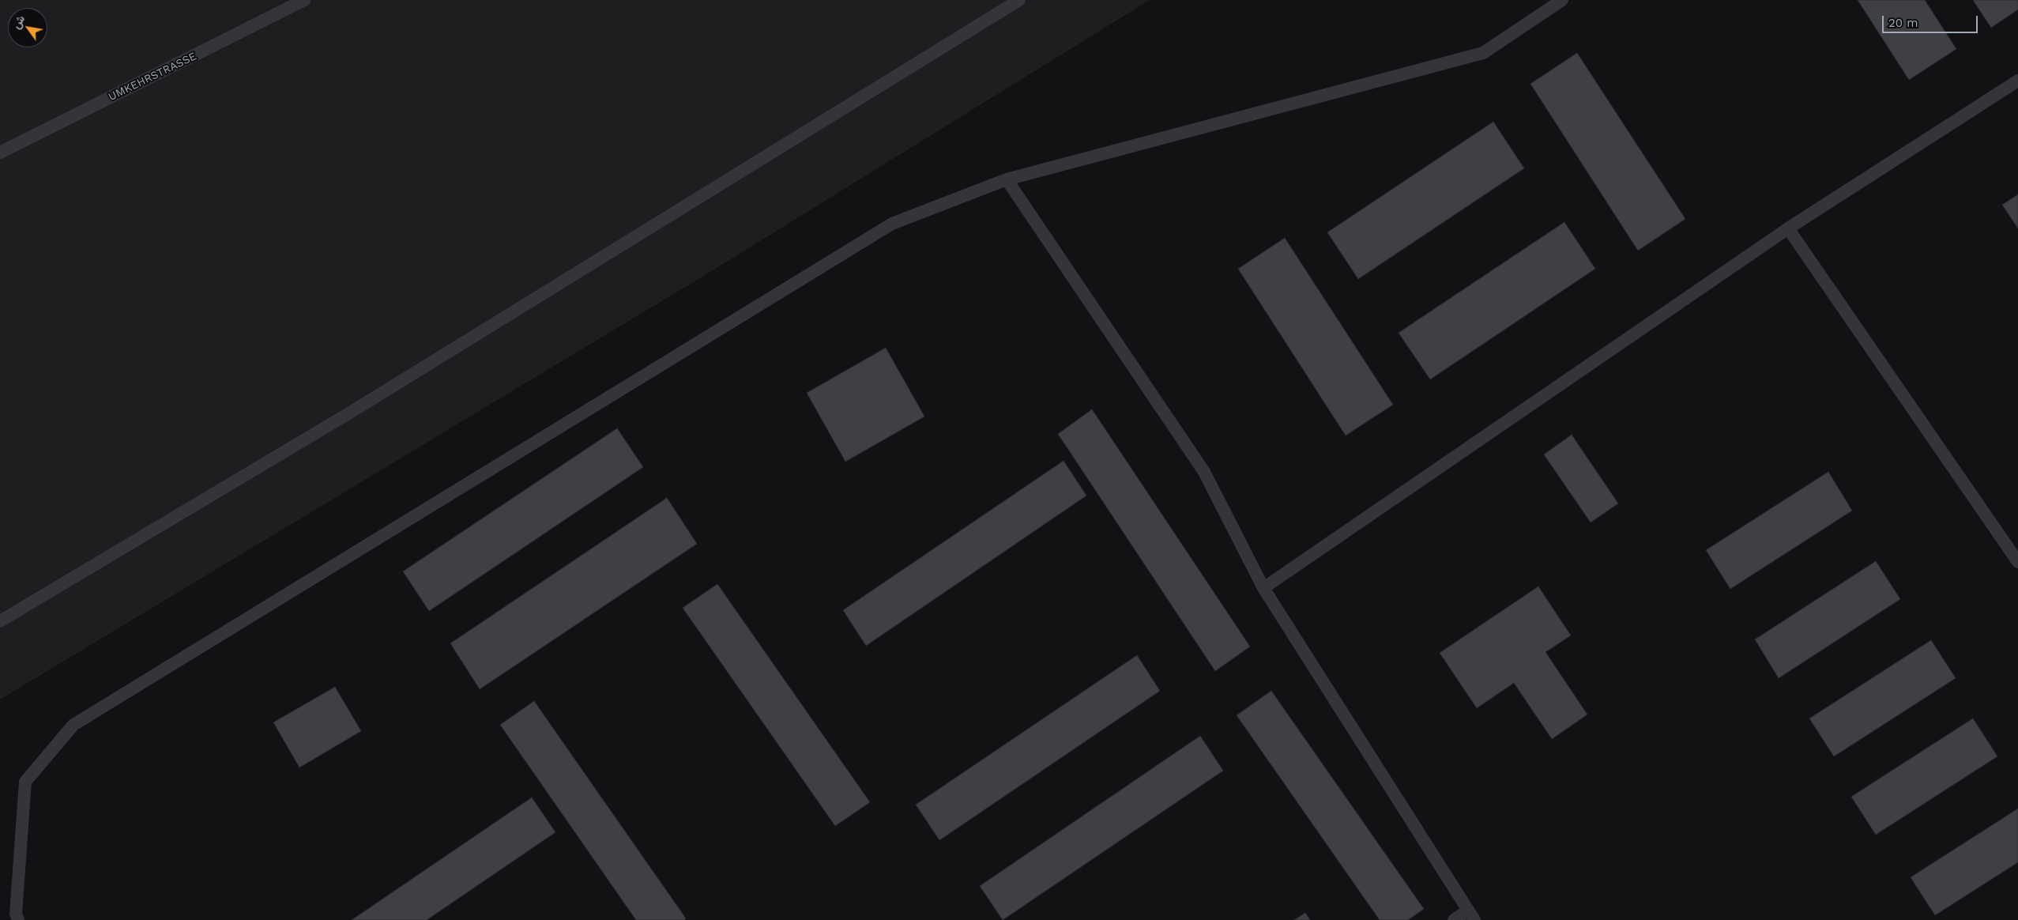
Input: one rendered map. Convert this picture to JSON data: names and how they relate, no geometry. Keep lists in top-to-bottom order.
{
  "streets": {
    "lane": ["UMKEHRSTRASSE"]
  },
  "scale_bar": "20 m",
  "north": "top left"
}
